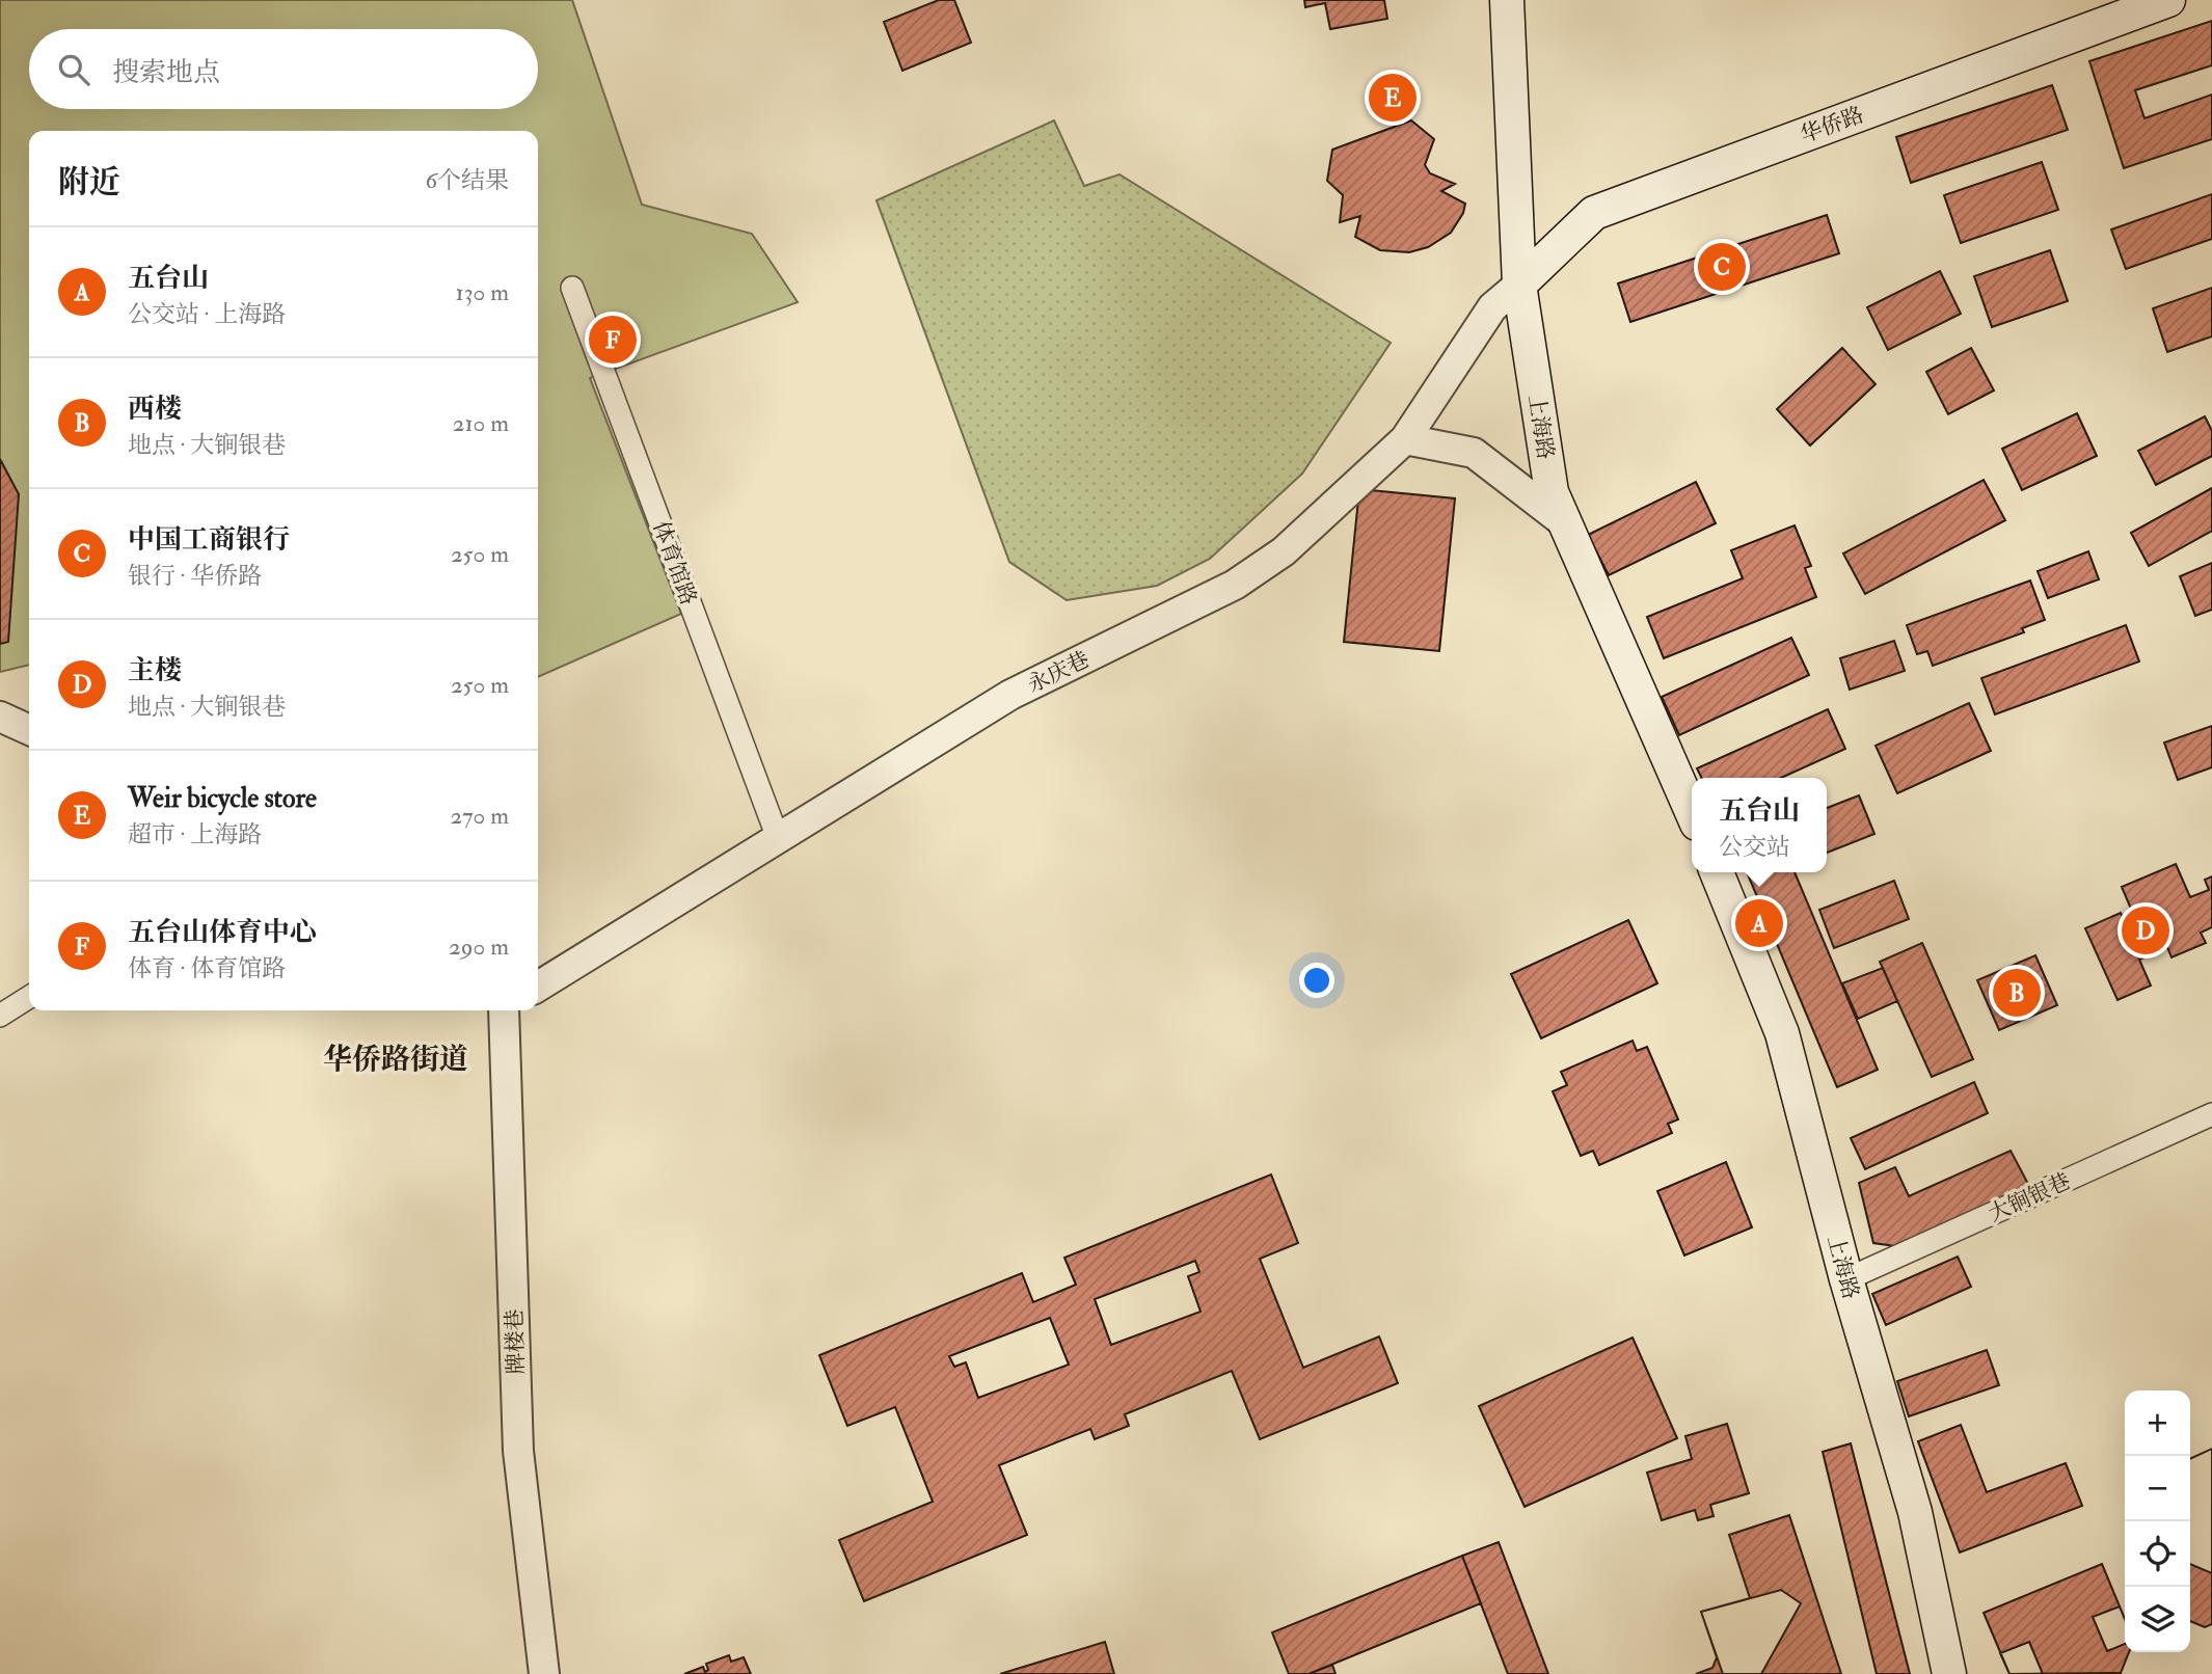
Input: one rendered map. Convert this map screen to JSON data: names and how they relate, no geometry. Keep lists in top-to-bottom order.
{
  "streets": {
    "main road": ["华侨路", "上海路"],
    "street": [
      "体育馆路",
      "永庆巷",
      "大锏银巷",
      "牌楼巷"
    ]
  },
  "crossings": [
    ["华侨路", "上海路"],
    ["华侨路", "永庆巷"],
    ["上海路", "永庆巷"],
    ["上海路", "大锏银巷"],
    ["体育馆路", "永庆巷"]
  ],
  "districts": ["华侨路街道"],
  "page": {
    "search": "搜索地点",
    "pins": [
      "E",
      "C",
      "F",
      "A",
      "D",
      "B"
    ],
    "heading": ["附近", "6个结果"],
    "list": [
      {
        "mark": "A",
        "name": "五台山",
        "note": "公交站 · 上海路",
        "value": "130 m"
      },
      {
        "mark": "B",
        "name": "西楼",
        "note": "地点 · 大锏银巷",
        "value": "210 m"
      },
      {
        "mark": "C",
        "name": "中国工商银行",
        "note": "银行 · 华侨路",
        "value": "250 m"
      },
      {
        "mark": "D",
        "name": "主楼",
        "note": "地点 · 大锏银巷",
        "value": "250 m"
      },
      {
        "mark": "E",
        "name": "Weir bicycle store",
        "note": "超市 · 上海路",
        "value": "270 m"
      },
      {
        "mark": "F",
        "name": "五台山体育中心",
        "note": "体育 · 体育馆路",
        "value": "290 m"
      }
    ],
    "popup": ["五台山", "公交站"],
    "map_buttons": ["+", "−"]
  }
}
